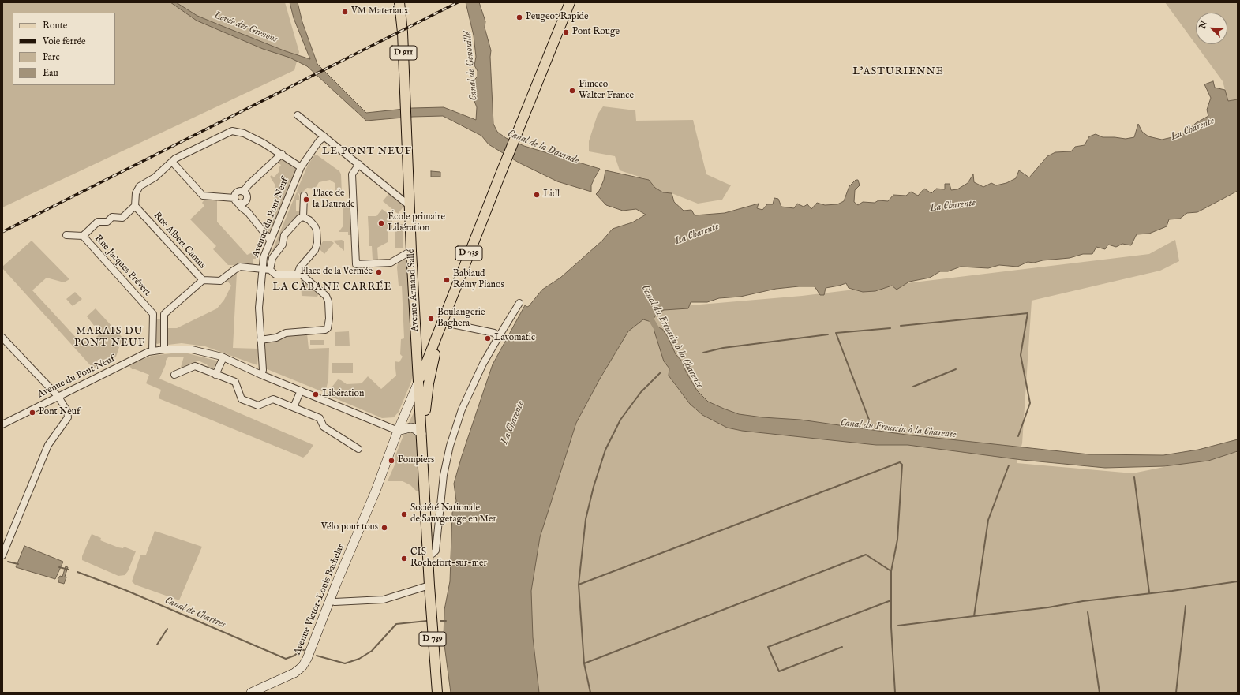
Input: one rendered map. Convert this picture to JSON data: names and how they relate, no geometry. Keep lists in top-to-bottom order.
{
  "streets": {
    "main road": [
      "D 911",
      "D 739",
      "Avenue Armand Sallé",
      "Avenue Victor-Louis Bachelar"
    ],
    "street": ["Avenue du Pont Neuf", "Rue Albert Camus", "Rue Jacques Prévert"]
  },
  "crossings": [
    ["Rue Albert Camus", "Rue Jacques Prévert"],
    ["D 739", "Avenue Armand Sallé"],
    ["D 739", "Avenue Victor-Louis Bachelar"],
    ["Avenue Armand Sallé", "Avenue Victor-Louis Bachelar"]
  ],
  "districts": [
    "L'ASTURIENNE",
    "LE PONT NEUF",
    "LA CABANE CARRÉE",
    "MARAIS DU PONT NEUF"
  ],
  "water": [
    "Levée des Grenons",
    "Canal de Genouillé",
    "La Charente",
    "Canal de la Daurade",
    "Canal du Freussin à la Charente",
    "Canal de Chartres"
  ],
  "places": [
    "VM Materiaux",
    "Peugeot Rapide",
    "Pont Rouge",
    "Fimeco Walter France",
    "Lidl",
    "Place de la Daurade",
    "École primaire Libération",
    "Place de la Vermée",
    "Babiaud Rémy Pianos",
    "Boulangerie Baghera",
    "Lavomatic",
    "Libération",
    "Pont Neuf",
    "Pompiers",
    "Société Nationale de Sauvgetage en Mer",
    "Vélo pour tous",
    "CIS Rochefort-sur-mer"
  ],
  "legend": [
    "Route",
    "Voie ferrée",
    "Parc",
    "Eau"
  ],
  "north": "top left"
}
